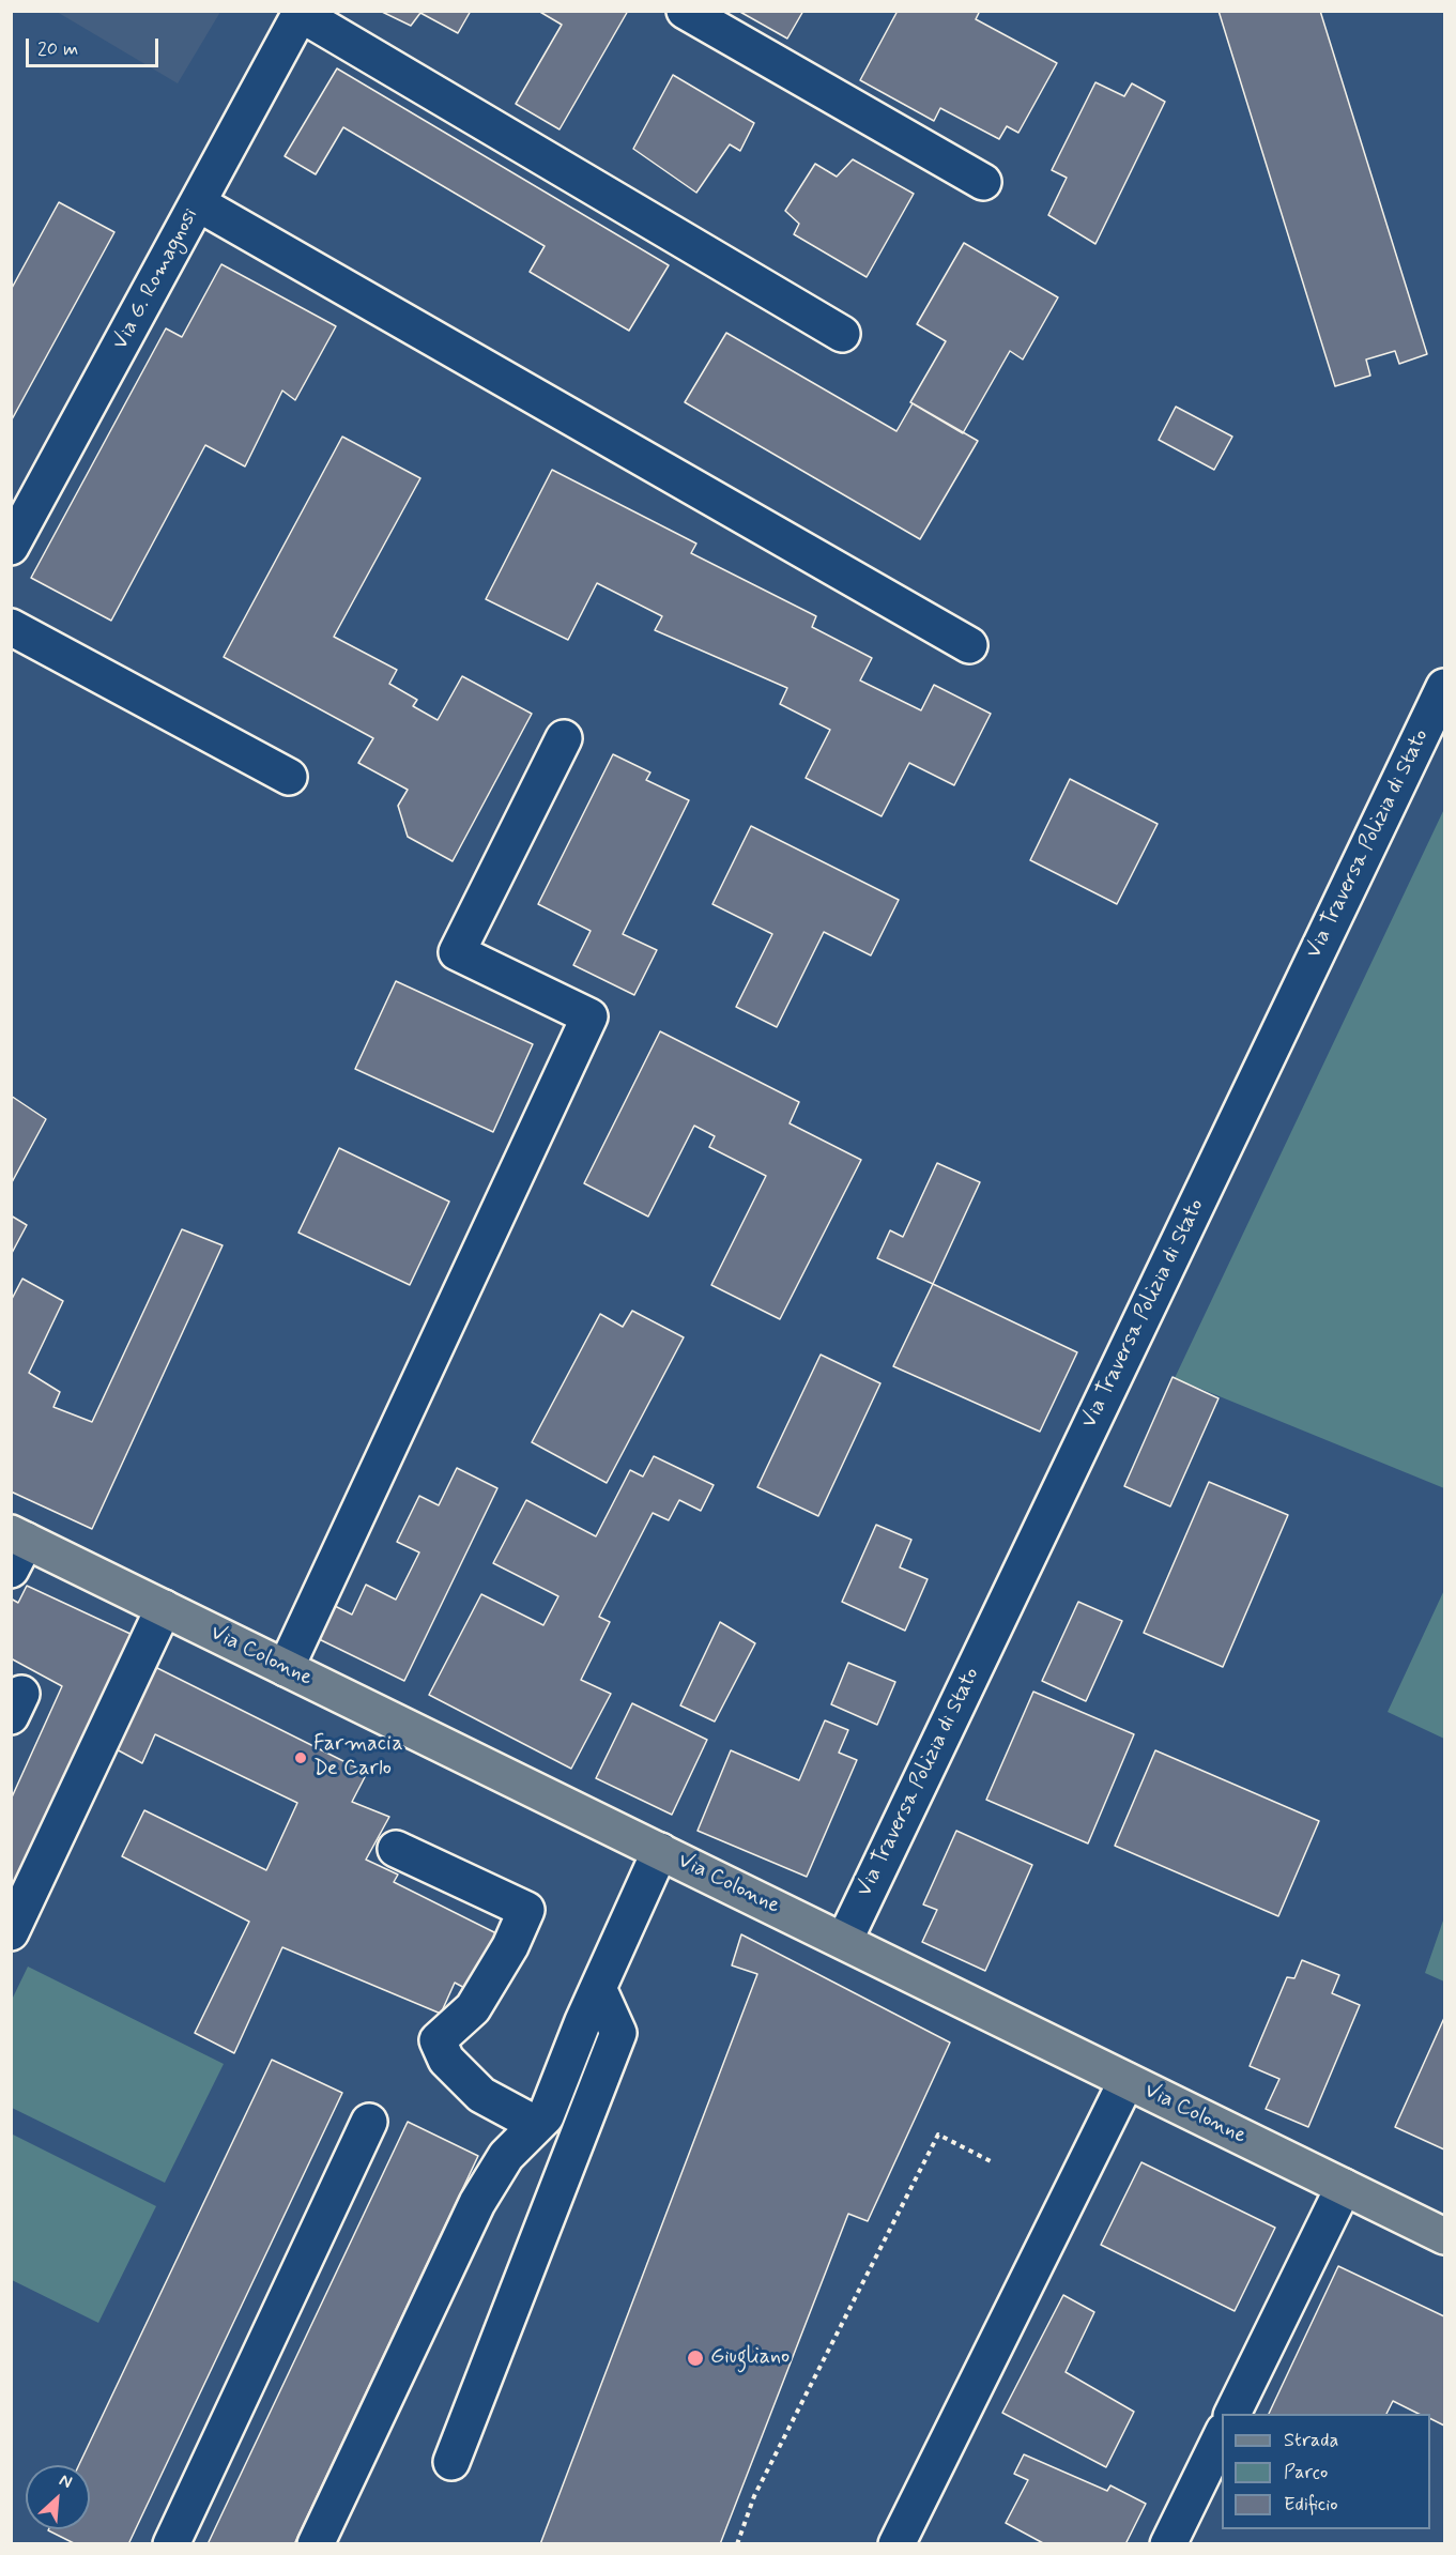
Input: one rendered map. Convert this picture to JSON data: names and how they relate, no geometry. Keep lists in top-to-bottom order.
{
  "streets": {
    "main road": ["Via Colonne"],
    "street": ["Via G. Romagnosi", "Via Traversa Polizia di Stato"]
  },
  "crossings": [
    ["Via Traversa Polizia di Stato", "Via Colonne"]
  ],
  "places": ["Farmacia De Carlo", "Giugliano"],
  "legend": ["Strada", "Parco", "Edificio"],
  "scale_bar": "20 m",
  "north": "top right"
}
